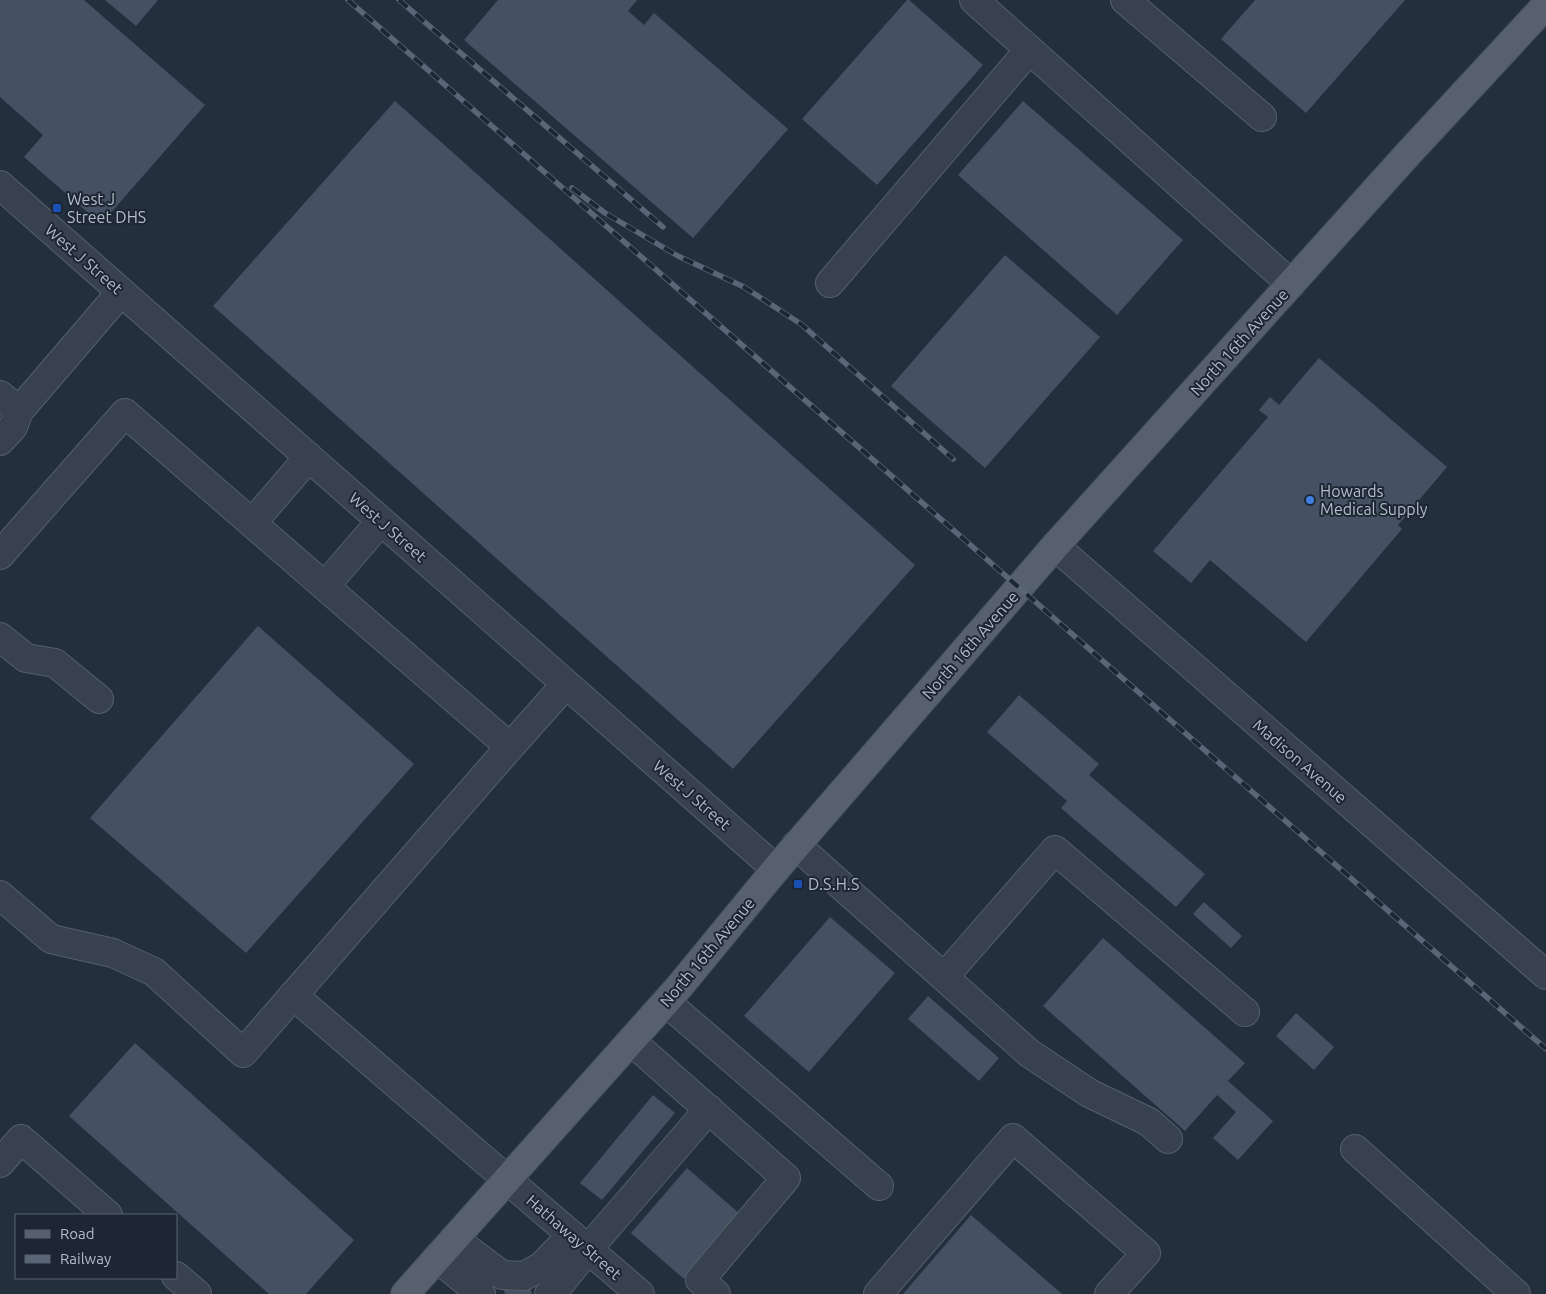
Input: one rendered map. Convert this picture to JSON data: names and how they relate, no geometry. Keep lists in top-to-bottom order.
{
  "streets": {
    "main road": ["North 16th Avenue"],
    "street": ["West J Street", "Madison Avenue", "Hathaway Street"]
  },
  "crossings": [
    ["West J Street", "North 16th Avenue"],
    ["North 16th Avenue", "Madison Avenue"],
    ["North 16th Avenue", "Hathaway Street"]
  ],
  "places": {
    "transit": ["West J Street DHS", "D.S.H.S"],
    "other": ["Howards Medical Supply"]
  },
  "legend": ["Road", "Railway"]
}
